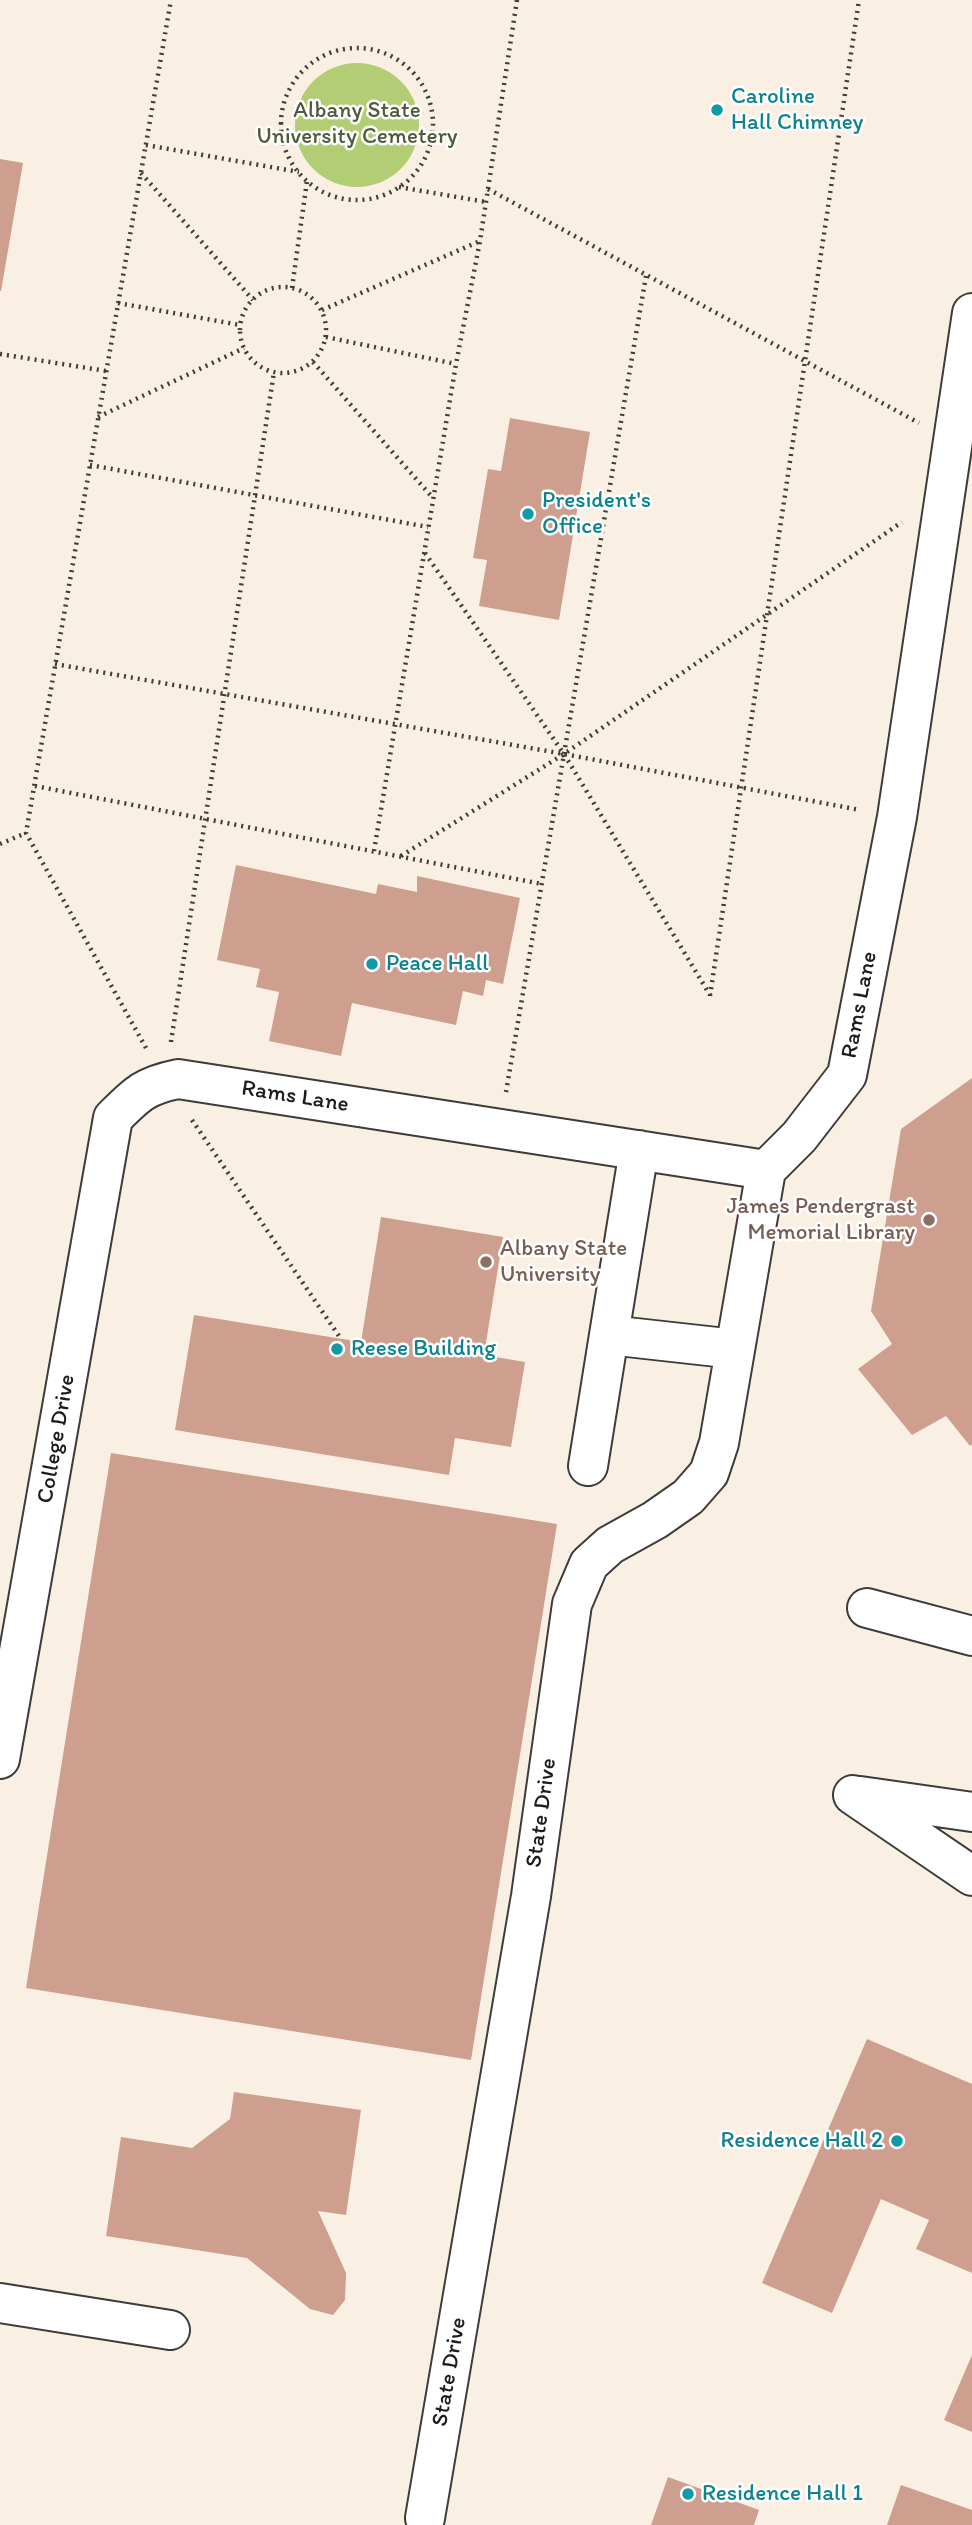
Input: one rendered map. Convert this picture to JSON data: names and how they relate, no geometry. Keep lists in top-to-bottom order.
{
  "streets": {
    "street": ["Rams Lane", "College Drive", "State Drive"]
  },
  "crossings": [
    ["Rams Lane", "College Drive"],
    ["Rams Lane", "State Drive"]
  ],
  "parks": ["Albany State University Cemetery"],
  "places": [
    "Caroline Hall Chimney",
    "President's Office",
    "Peace Hall",
    "James Pendergrast Memorial Library",
    "Albany State University",
    "Reese Building",
    "Residence Hall 2",
    "Residence Hall 1"
  ]
}
